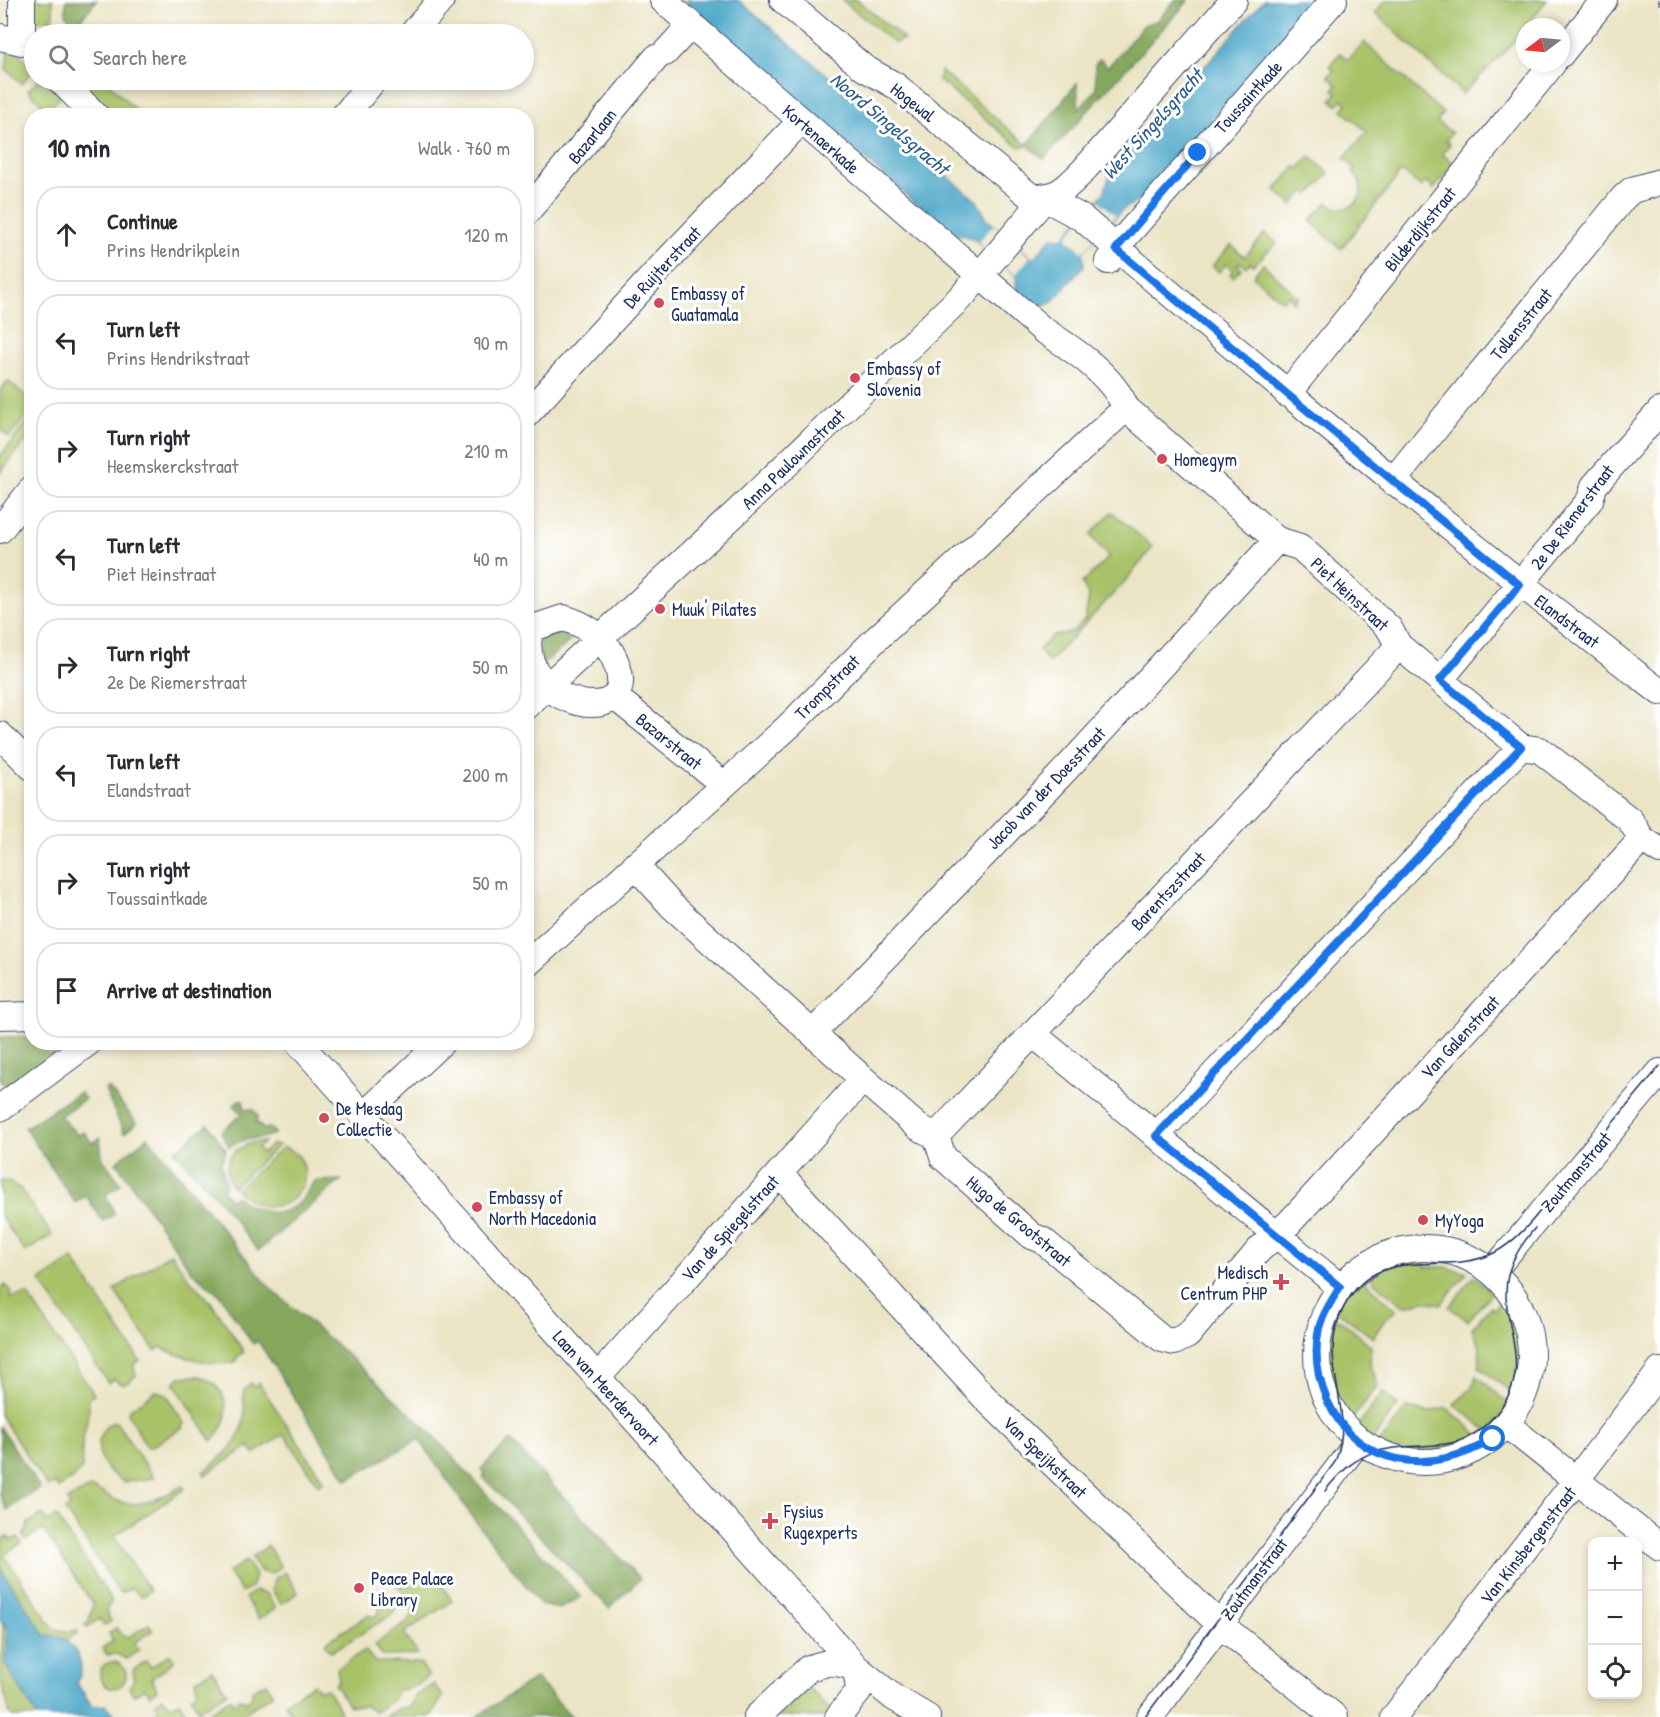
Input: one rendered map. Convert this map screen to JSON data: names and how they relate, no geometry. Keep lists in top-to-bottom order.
{
  "streets": {
    "street": [
      "Toussaintkade",
      "Hogewal",
      "Bazarlaan",
      "Kortenaerkade",
      "Bilderdijkstraat",
      "De Ruijterstraat",
      "Tollensstraat",
      "Anna Paulownastraat",
      "2e De Riemerstraat",
      "Piet Heinstraat",
      "Elandstraat",
      "Trompstraat",
      "Bazarstraat",
      "Jacob van der Doesstraat",
      "Barentszstraat",
      "Van Galenstraat",
      "Zoutmanstraat",
      "Hugo de Grootstraat",
      "Van de Spiegelstraat",
      "Laan van Meerdervoort",
      "Van Speijkstraat",
      "Van Kinsbergenstraat"
    ]
  },
  "crossings": [
    ["Toussaintkade", "Hogewal"],
    ["Toussaintkade", "Elandstraat"],
    ["Hogewal", "Anna Paulownastraat"],
    ["Hogewal", "Elandstraat"],
    ["Bazarlaan", "Kortenaerkade"],
    ["Kortenaerkade", "De Ruijterstraat"],
    ["Kortenaerkade", "Anna Paulownastraat"],
    ["Kortenaerkade", "Piet Heinstraat"],
    ["Bilderdijkstraat", "Elandstraat"],
    ["Tollensstraat", "Elandstraat"],
    ["2e De Riemerstraat", "Piet Heinstraat"],
    ["2e De Riemerstraat", "Elandstraat"],
    ["Piet Heinstraat", "Trompstraat"],
    ["Piet Heinstraat", "Jacob van der Doesstraat"],
    ["Piet Heinstraat", "Barentszstraat"],
    ["Piet Heinstraat", "Van Galenstraat"],
    ["Trompstraat", "Bazarstraat"],
    ["Barentszstraat", "Hugo de Grootstraat"],
    ["Van Galenstraat", "Hugo de Grootstraat"],
    ["Zoutmanstraat", "Van Speijkstraat"],
    ["Van de Spiegelstraat", "Laan van Meerdervoort"],
    ["Van de Spiegelstraat", "Van Speijkstraat"]
  ],
  "water": ["Noord Singelsgracht", "West Singelsgracht"],
  "places": {
    "other": [
      "Embassy of Guatamala",
      "Embassy of Slovenia",
      "Homegym",
      "Muuk' Pilates",
      "De Mesdag Collectie",
      "Embassy of North Macedonia",
      "MyYoga",
      "Peace Palace Library"
    ],
    "health": ["Medisch Centrum PHP", "Fysius Rugexperts"]
  },
  "north": "left",
  "page": {
    "search": "Search here",
    "heading": ["10 min", "Walk · 760 m"],
    "list": [
      ["Continue", "Prins Hendrikplein", "120 m"],
      ["Turn left", "Prins Hendrikstraat", "90 m"],
      ["Turn right", "Heemskerckstraat", "210 m"],
      ["Turn left", "Piet Heinstraat", "40 m"],
      ["Turn right", "2e De Riemerstraat", "50 m"],
      ["Turn left", "Elandstraat", "200 m"],
      ["Turn right", "Toussaintkade", "50 m"],
      "Arrive at destination"
    ],
    "map_buttons": ["+", "−"]
  }
}
